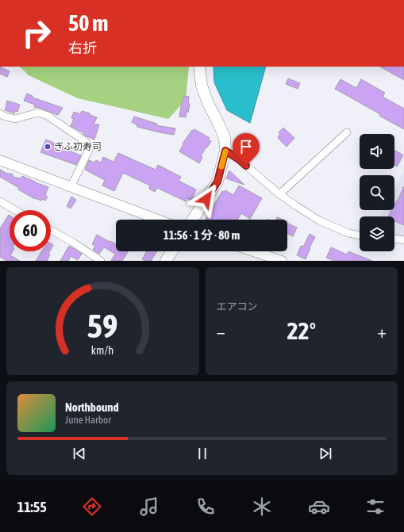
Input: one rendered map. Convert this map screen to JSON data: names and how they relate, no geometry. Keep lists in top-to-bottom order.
{
  "places": ["ぎふ初寿司"],
  "page": {
    "turn": ["50 m", "右折"],
    "limit": "60",
    "trip": "11:56 · 1 分 · 80 m",
    "tile": "エアコン",
    "heat": ["−", "22°", "+"],
    "song": ["Northbound", "June Harbor"],
    "tabs": "11:55",
    "gauge": ["59", "km/h"]
  }
}
